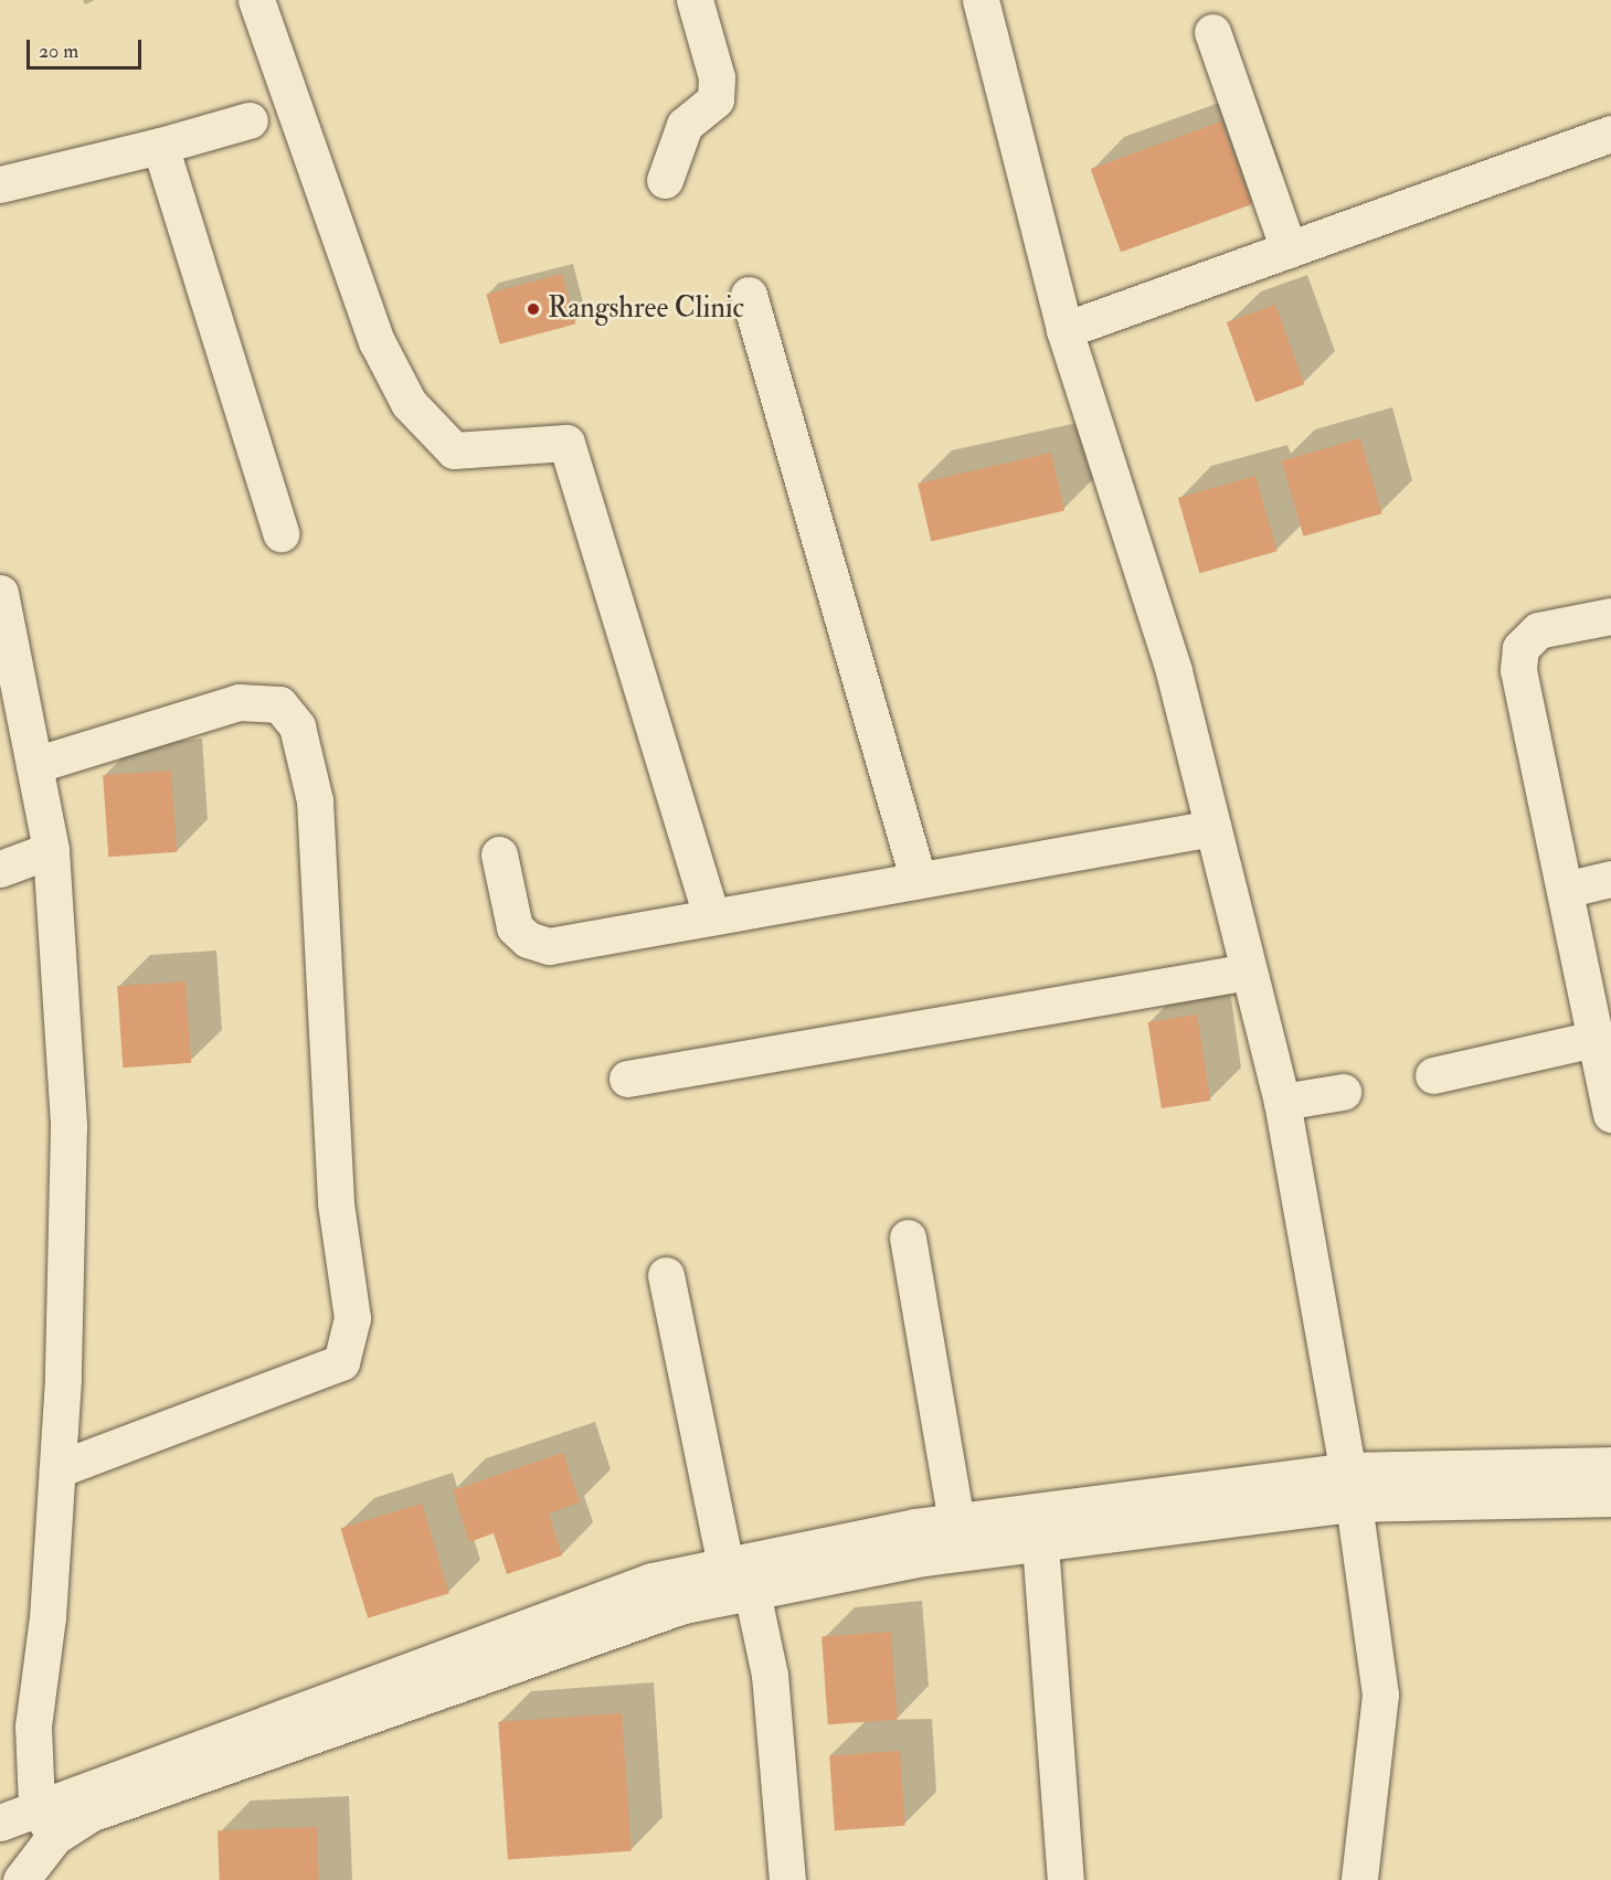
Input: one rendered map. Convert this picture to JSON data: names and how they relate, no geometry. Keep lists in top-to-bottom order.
{
  "places": ["Rangshree Clinic"],
  "scale_bar": "20 m"
}
